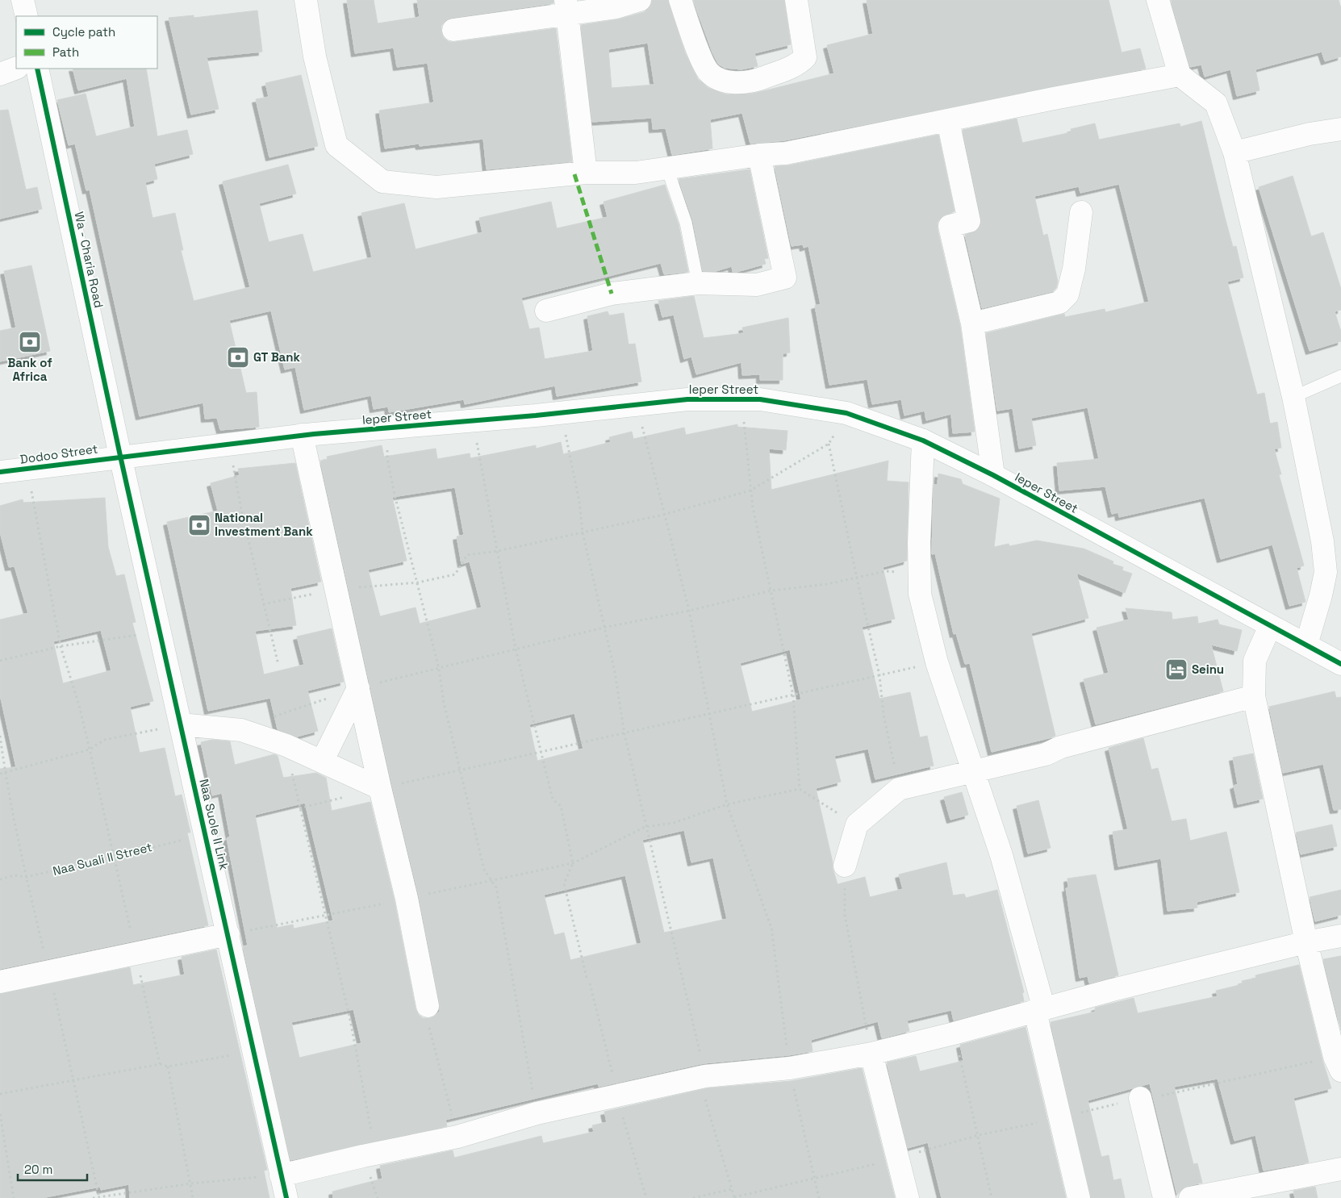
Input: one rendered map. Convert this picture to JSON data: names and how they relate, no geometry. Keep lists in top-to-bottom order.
{
  "streets": {
    "street": [
      "Wa - Charia Road",
      "Ieper Street",
      "Dodoo Street",
      "Naa Suole II Link"
    ],
    "path": ["Naa Suali II Street"]
  },
  "crossings": [
    ["Wa - Charia Road", "Ieper Street"],
    ["Wa - Charia Road", "Dodoo Street"],
    ["Wa - Charia Road", "Naa Suole II Link"],
    ["Ieper Street", "Dodoo Street"],
    ["Ieper Street", "Naa Suole II Link"],
    ["Dodoo Street", "Naa Suole II Link"],
    ["Naa Suole II Link", "Naa Suali II Street"]
  ],
  "places": {
    "bank": ["Bank of Africa", "GT Bank", "National Investment Bank"],
    "hotel": ["Seinu"]
  },
  "legend": ["Cycle path", "Path"],
  "scale_bar": "20 m"
}
